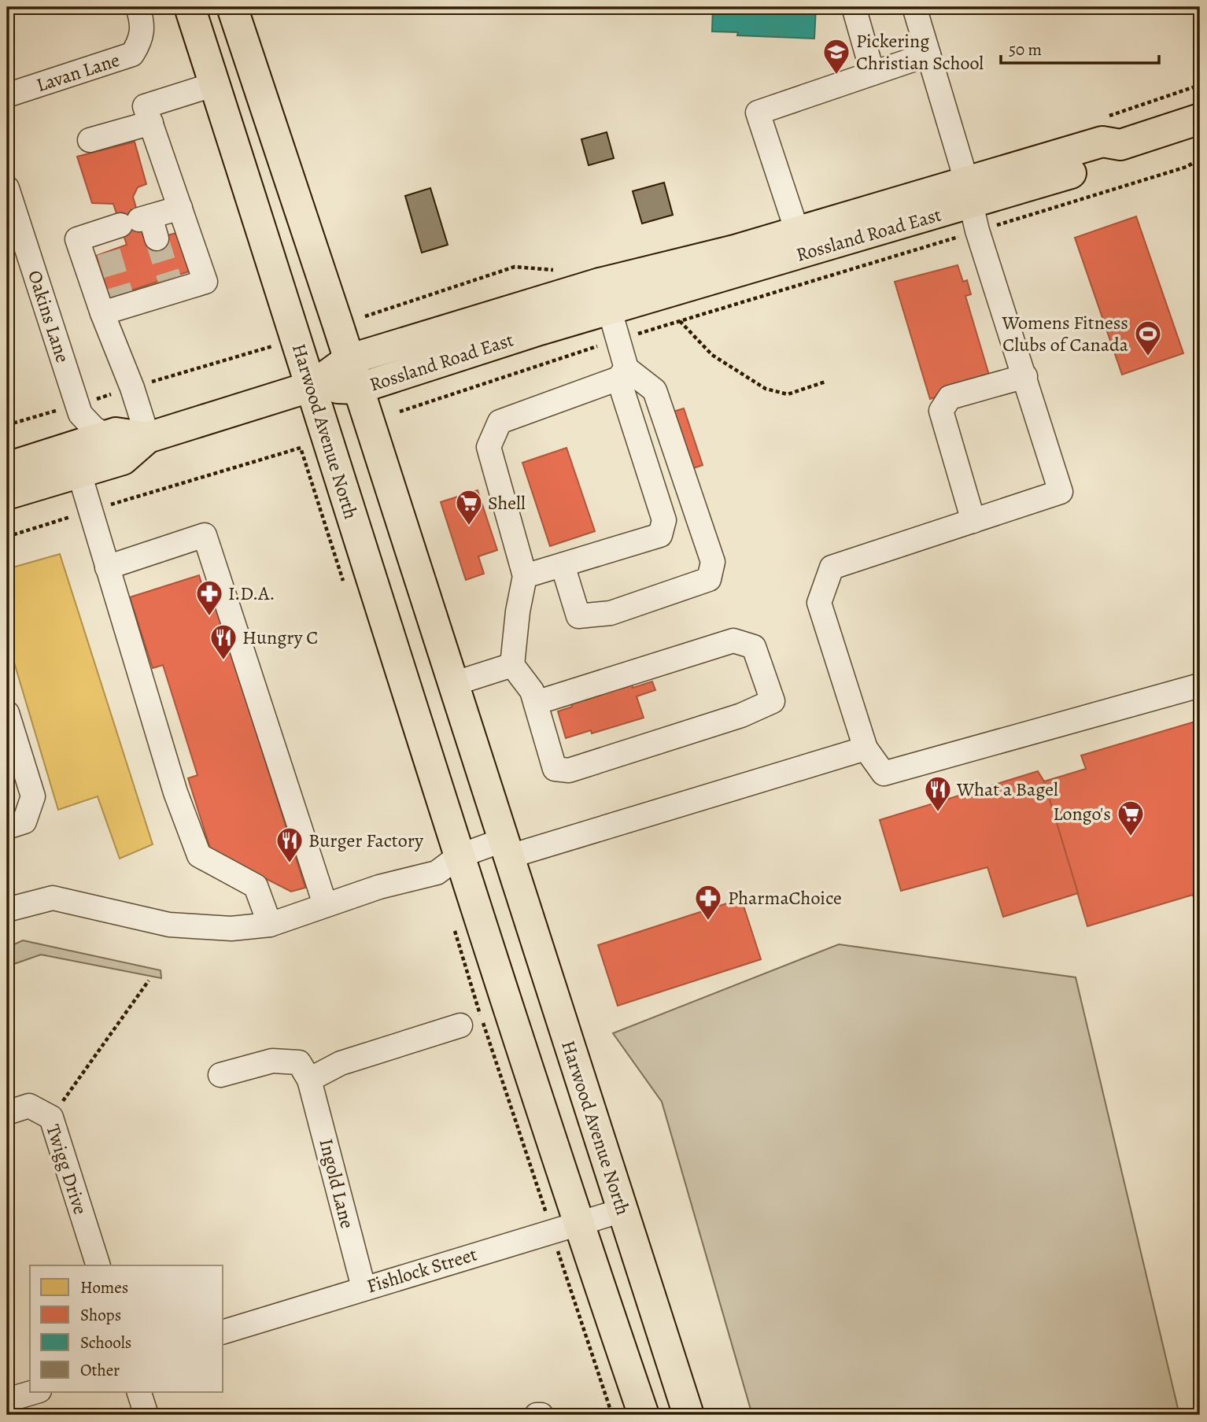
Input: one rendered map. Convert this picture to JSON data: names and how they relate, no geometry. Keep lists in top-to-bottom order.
{
  "streets": {
    "main road": ["Rossland Road East", "Harwood Avenue North"],
    "street": [
      "Lavan Lane",
      "Oakins Lane",
      "Twigg Drive",
      "Ingold Lane",
      "Fishlock Street"
    ]
  },
  "crossings": [
    ["Rossland Road East", "Harwood Avenue North"],
    ["Harwood Avenue North", "Fishlock Street"],
    ["Ingold Lane", "Fishlock Street"]
  ],
  "places": {
    "school or university": ["Pickering Christian School"],
    "sports": ["Womens Fitness Clubs of Canada"],
    "supermarket": ["Shell", "Longo's"],
    "pharmacy": ["I.D.A.", "PharmaChoice"],
    "restaurant": ["Hungry C", "What a Bagel", "Burger Factory"]
  },
  "legend": [
    "Homes",
    "Shops",
    "Schools",
    "Other"
  ],
  "scale_bar": "50 m"
}
